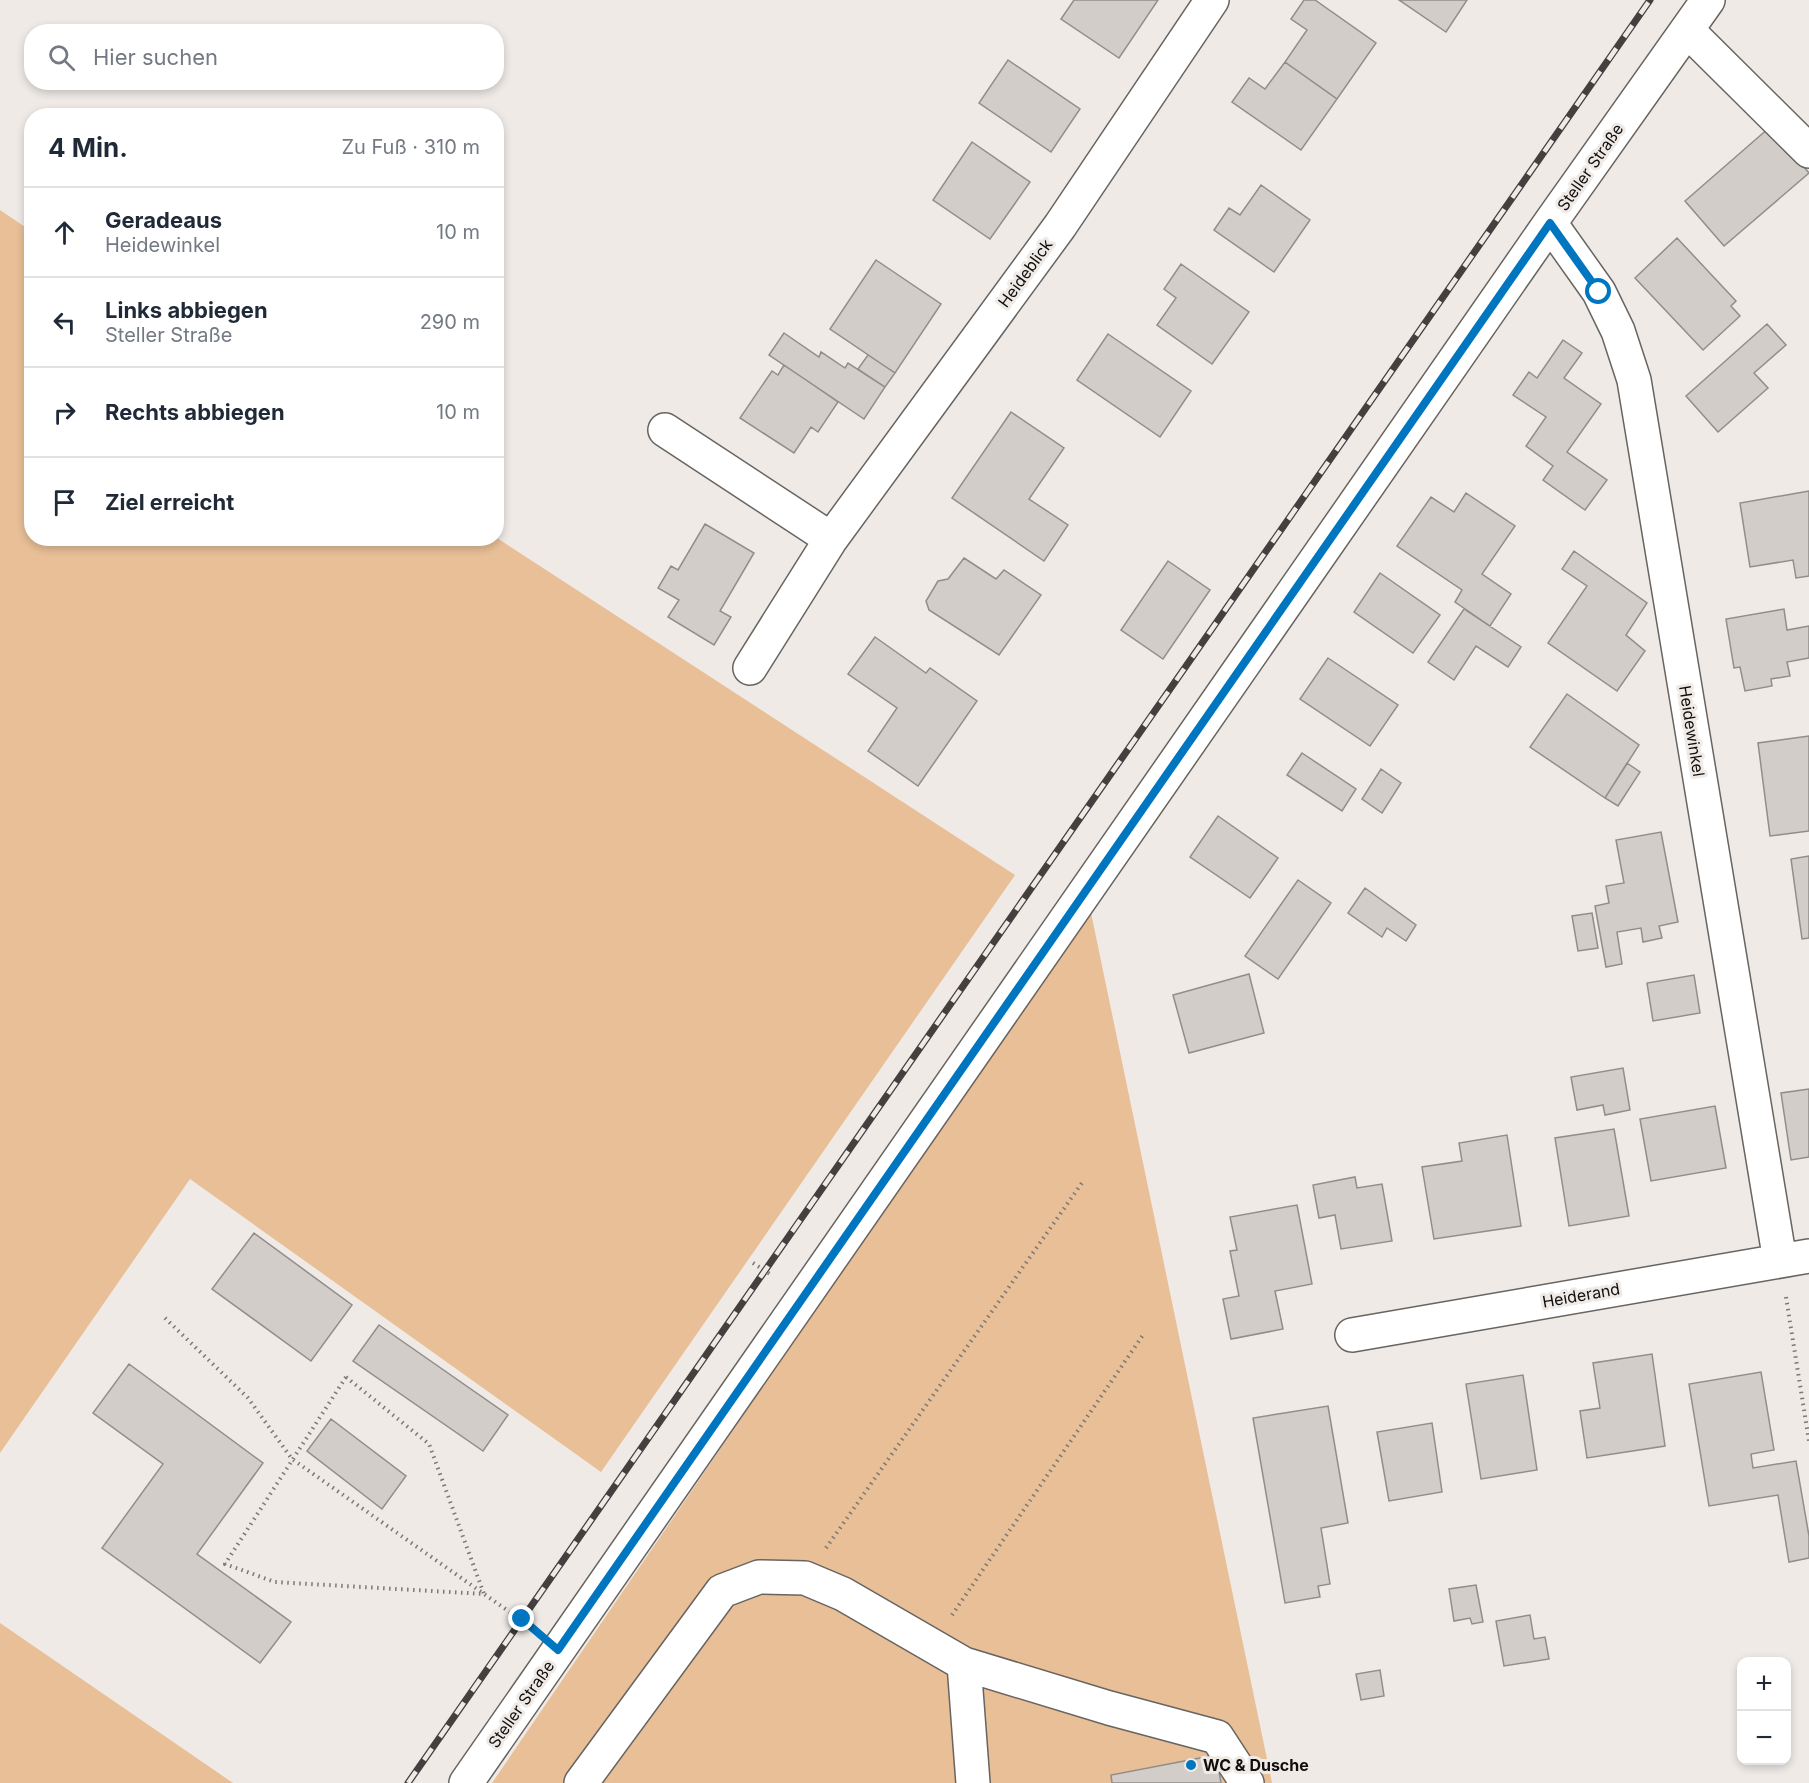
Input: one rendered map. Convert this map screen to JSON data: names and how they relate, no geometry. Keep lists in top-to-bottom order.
{
  "streets": {
    "street": [
      "Steller Straße",
      "Heideblick",
      "Heidewinkel",
      "Heiderand"
    ]
  },
  "crossings": [
    ["Steller Straße", "Heidewinkel"],
    ["Heidewinkel", "Heiderand"]
  ],
  "places": ["WC & Dusche"],
  "page": {
    "search": "Hier suchen",
    "heading": ["4 Min.", "Zu Fuß · 310 m"],
    "list": [
      ["Geradeaus", "Heidewinkel", "10 m"],
      ["Links abbiegen", "Steller Straße", "290 m"],
      ["Rechts abbiegen", "10 m"],
      "Ziel erreicht"
    ],
    "map_buttons": ["+", "−"]
  }
}
